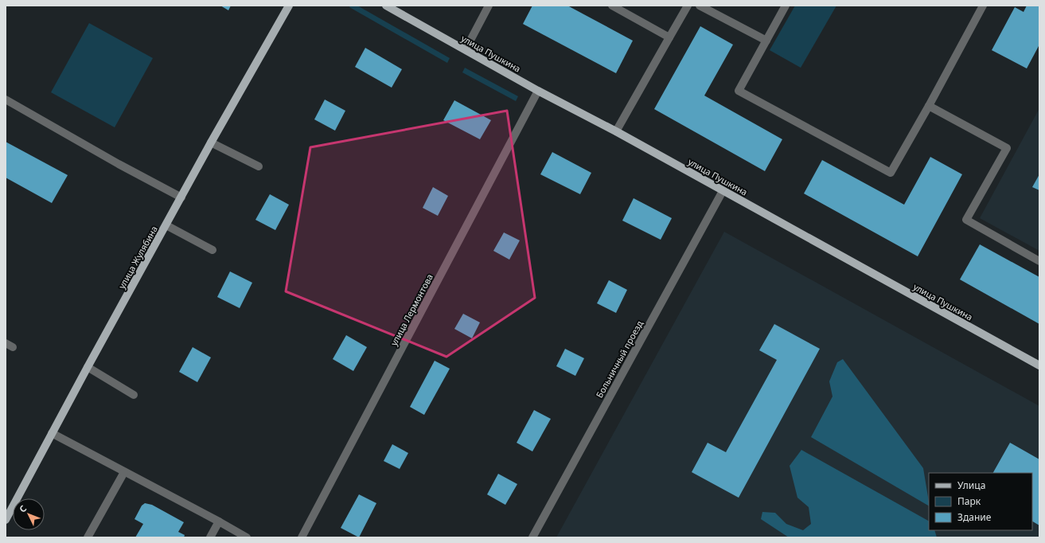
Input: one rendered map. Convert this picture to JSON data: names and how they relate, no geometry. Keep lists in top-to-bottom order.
{
  "streets": {
    "main road": ["улица Пушкина", "улица Жулябина"],
    "street": ["улица Лермонтова", "Больничный проезд"]
  },
  "crossings": [
    ["улица Пушкина", "улица Лермонтова"],
    ["улица Пушкина", "Больничный проезд"]
  ],
  "legend": ["Улица", "Парк", "Здание"],
  "north": "top left"
}
